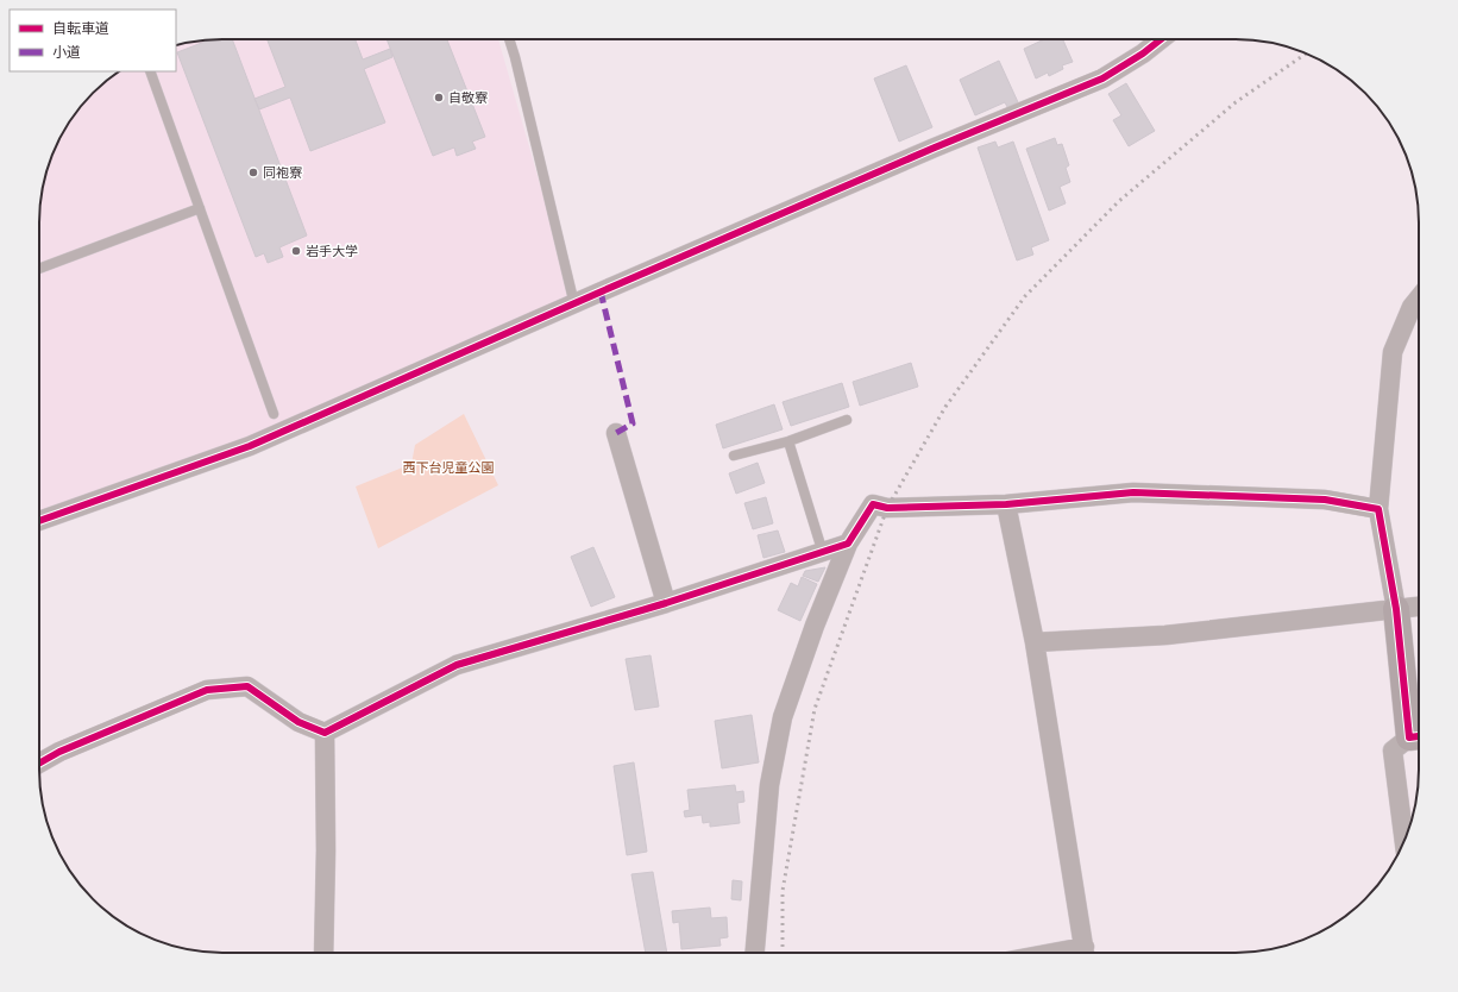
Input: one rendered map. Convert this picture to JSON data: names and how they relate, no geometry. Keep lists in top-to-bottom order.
{
  "parks": ["西下台児童公園"],
  "places": ["自敬寮", "同袍寮", "岩手大学"],
  "legend": ["自転車道", "小道"]
}
